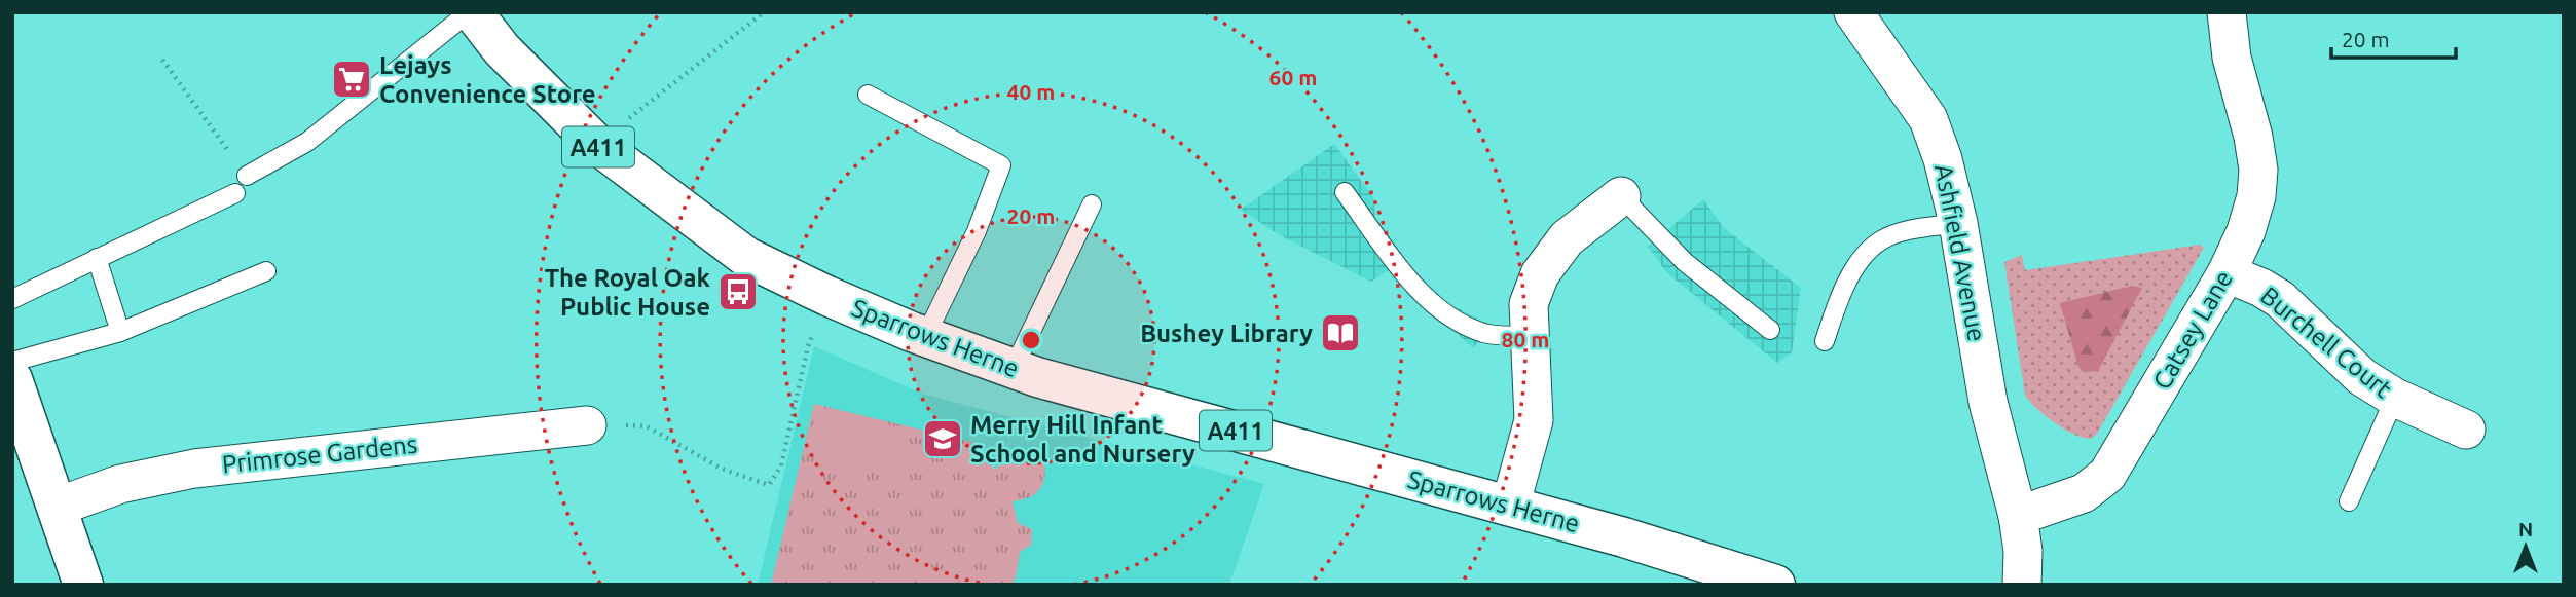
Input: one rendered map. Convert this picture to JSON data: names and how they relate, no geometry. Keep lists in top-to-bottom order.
{
  "streets": {
    "main road": ["A411", "Sparrows Herne"],
    "street": [
      "Ashfield Avenue",
      "Catsey Lane",
      "Burchell Court",
      "Primrose Gardens"
    ]
  },
  "crossings": [
    ["Ashfield Avenue", "Catsey Lane"],
    ["Catsey Lane", "Burchell Court"]
  ],
  "places": {
    "supermarket": ["Lejays Convenience Store"],
    "bus stop": ["The Royal Oak Public House"],
    "library": ["Bushey Library"],
    "school or university": ["Merry Hill Infant School and Nursery"]
  },
  "scale_bar": "20 m",
  "north": "top",
  "rings": [
    "60 m",
    "40 m",
    "20 m",
    "80 m"
  ]
}
